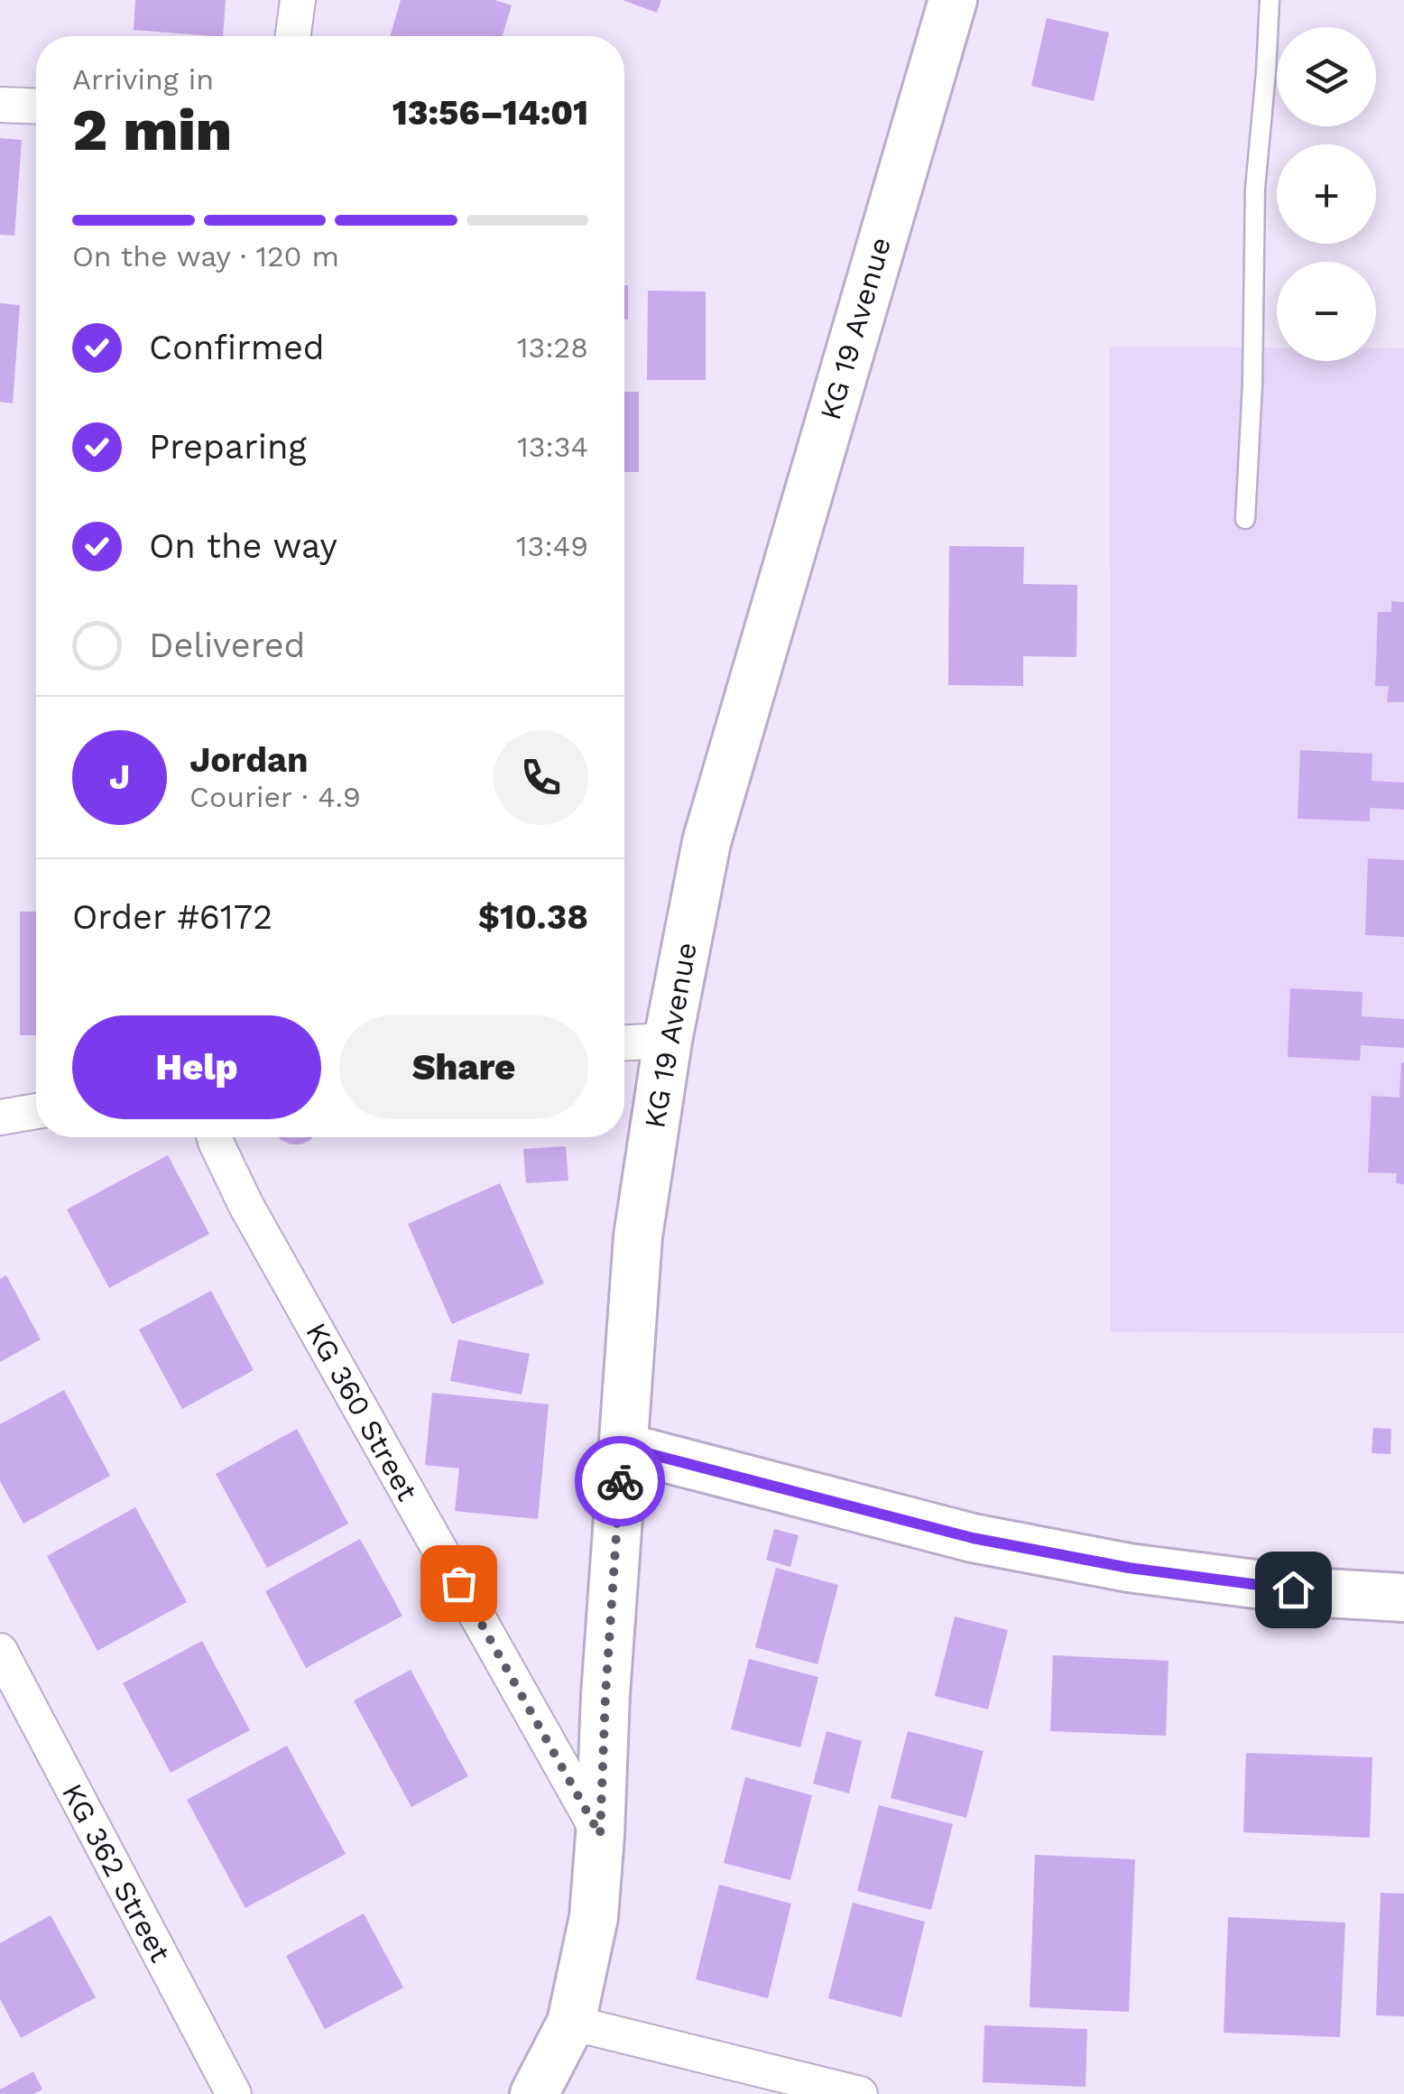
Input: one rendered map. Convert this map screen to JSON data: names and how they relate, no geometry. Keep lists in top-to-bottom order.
{
  "streets": {
    "main road": ["KG 19 Avenue"],
    "street": ["KG 360 Street", "KG 362 Street"]
  },
  "crossings": [
    ["KG 19 Avenue", "KG 360 Street"]
  ],
  "page": {
    "map_buttons": ["+", "−"],
    "heading": ["2 min", "Arriving in", "13:56–14:01"],
    "panel": [
      "Jordan",
      "Courier · 4.9",
      "Order #6172",
      "$10.38"
    ],
    "bar": "On the way · 120 m",
    "list": [
      ["Confirmed", "13:28"],
      ["Preparing", "13:34"],
      ["On the way", "13:49"],
      "Delivered"
    ],
    "round": "J",
    "buttons": ["Help", "Share"]
  }
}
